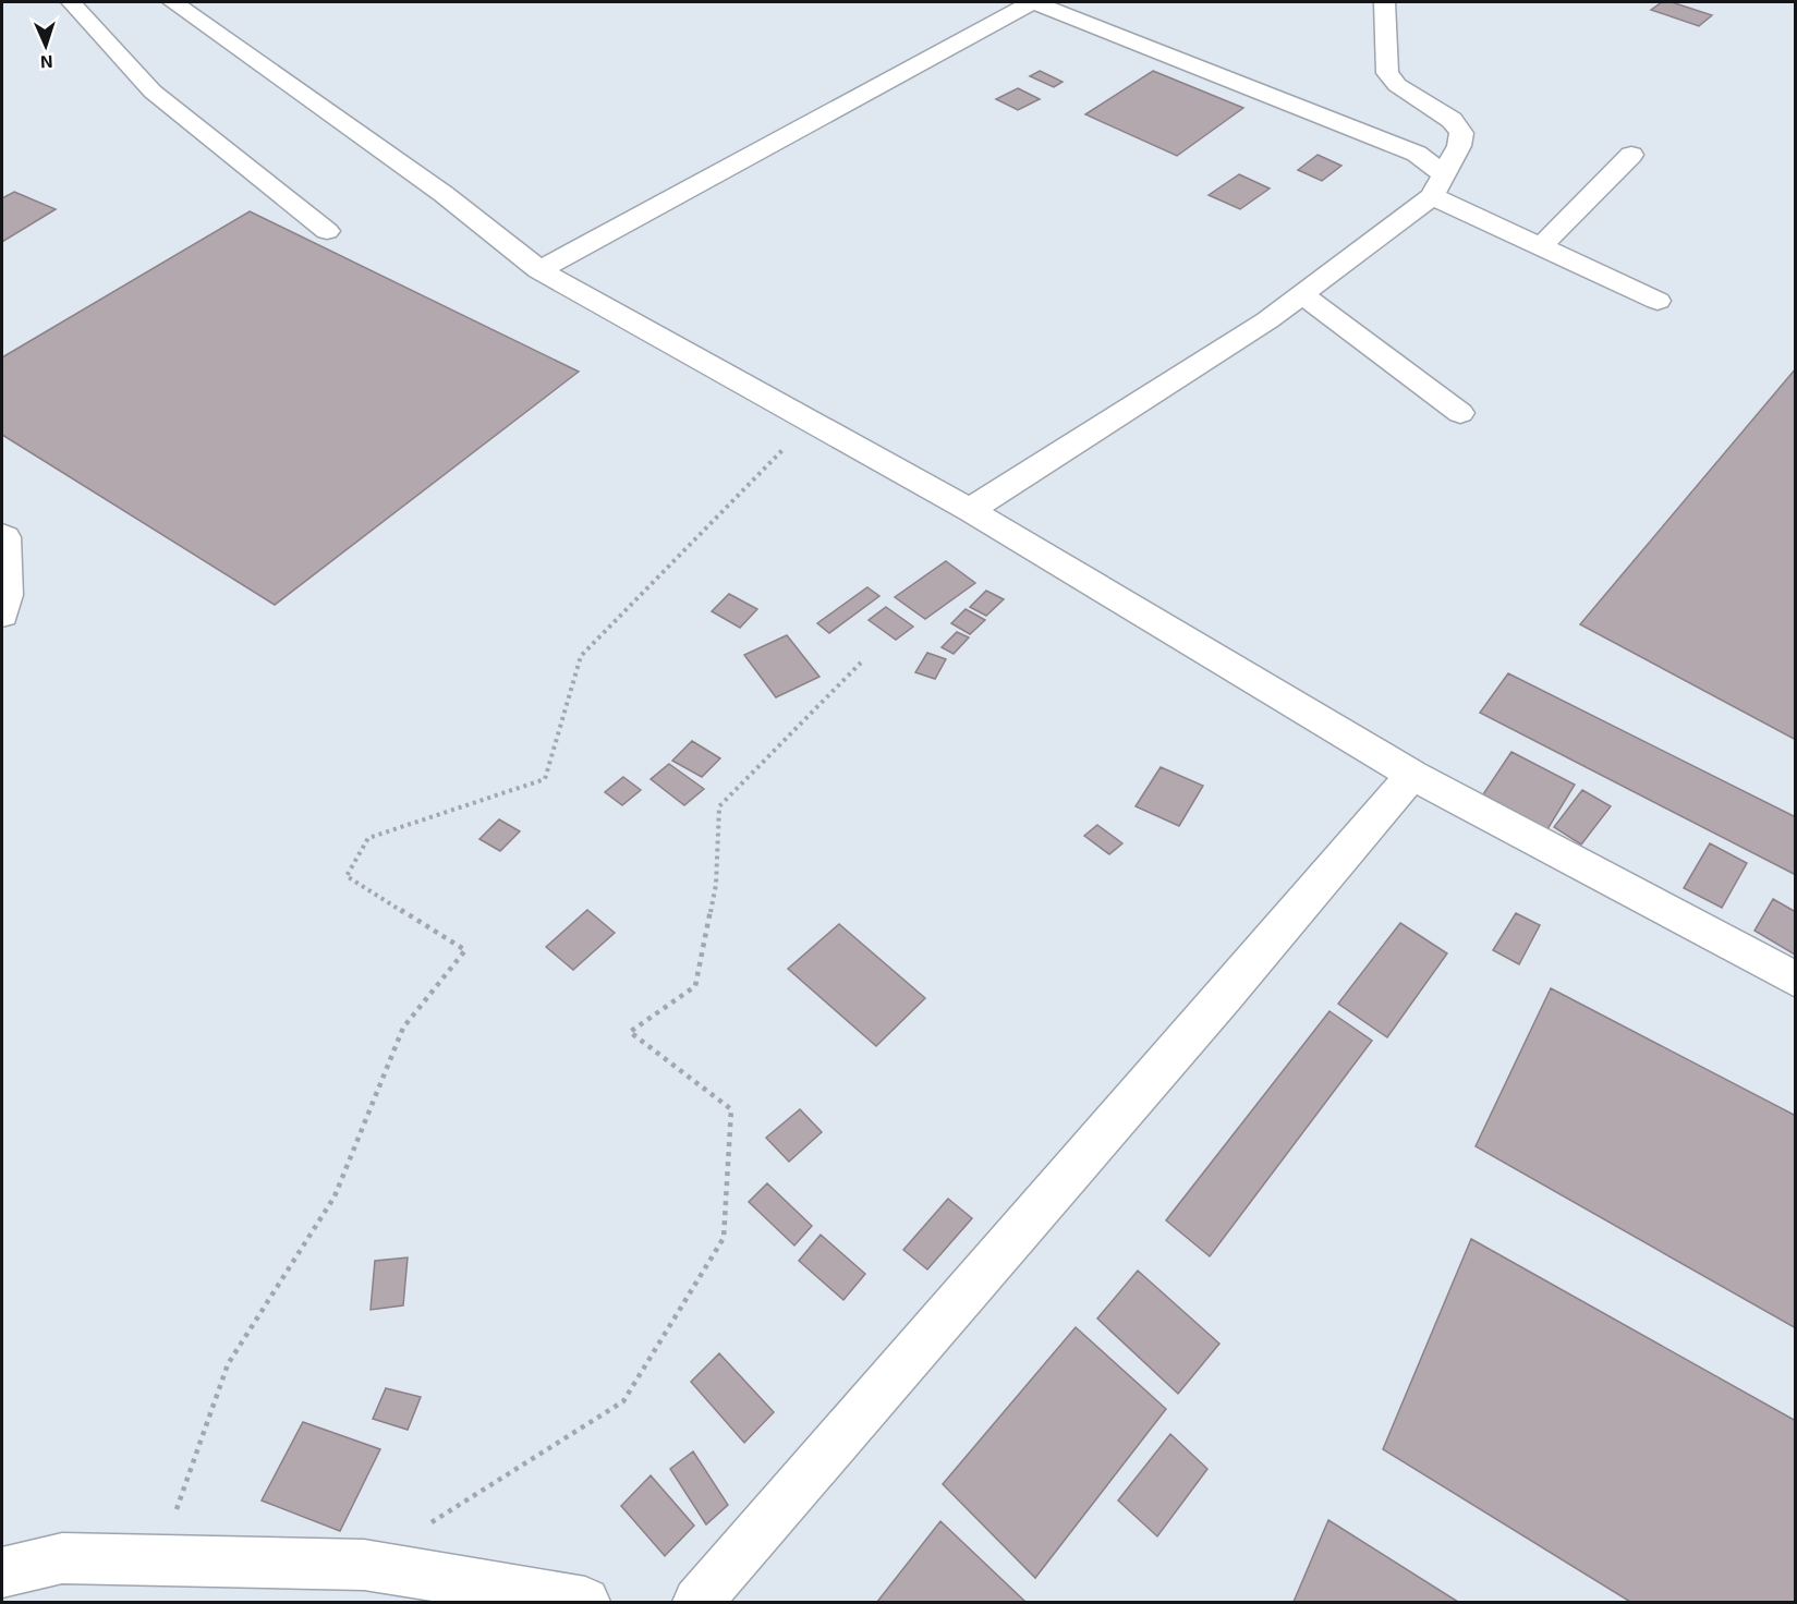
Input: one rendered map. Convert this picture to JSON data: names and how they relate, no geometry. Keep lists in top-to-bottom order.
{
  "north": "bottom"
}
